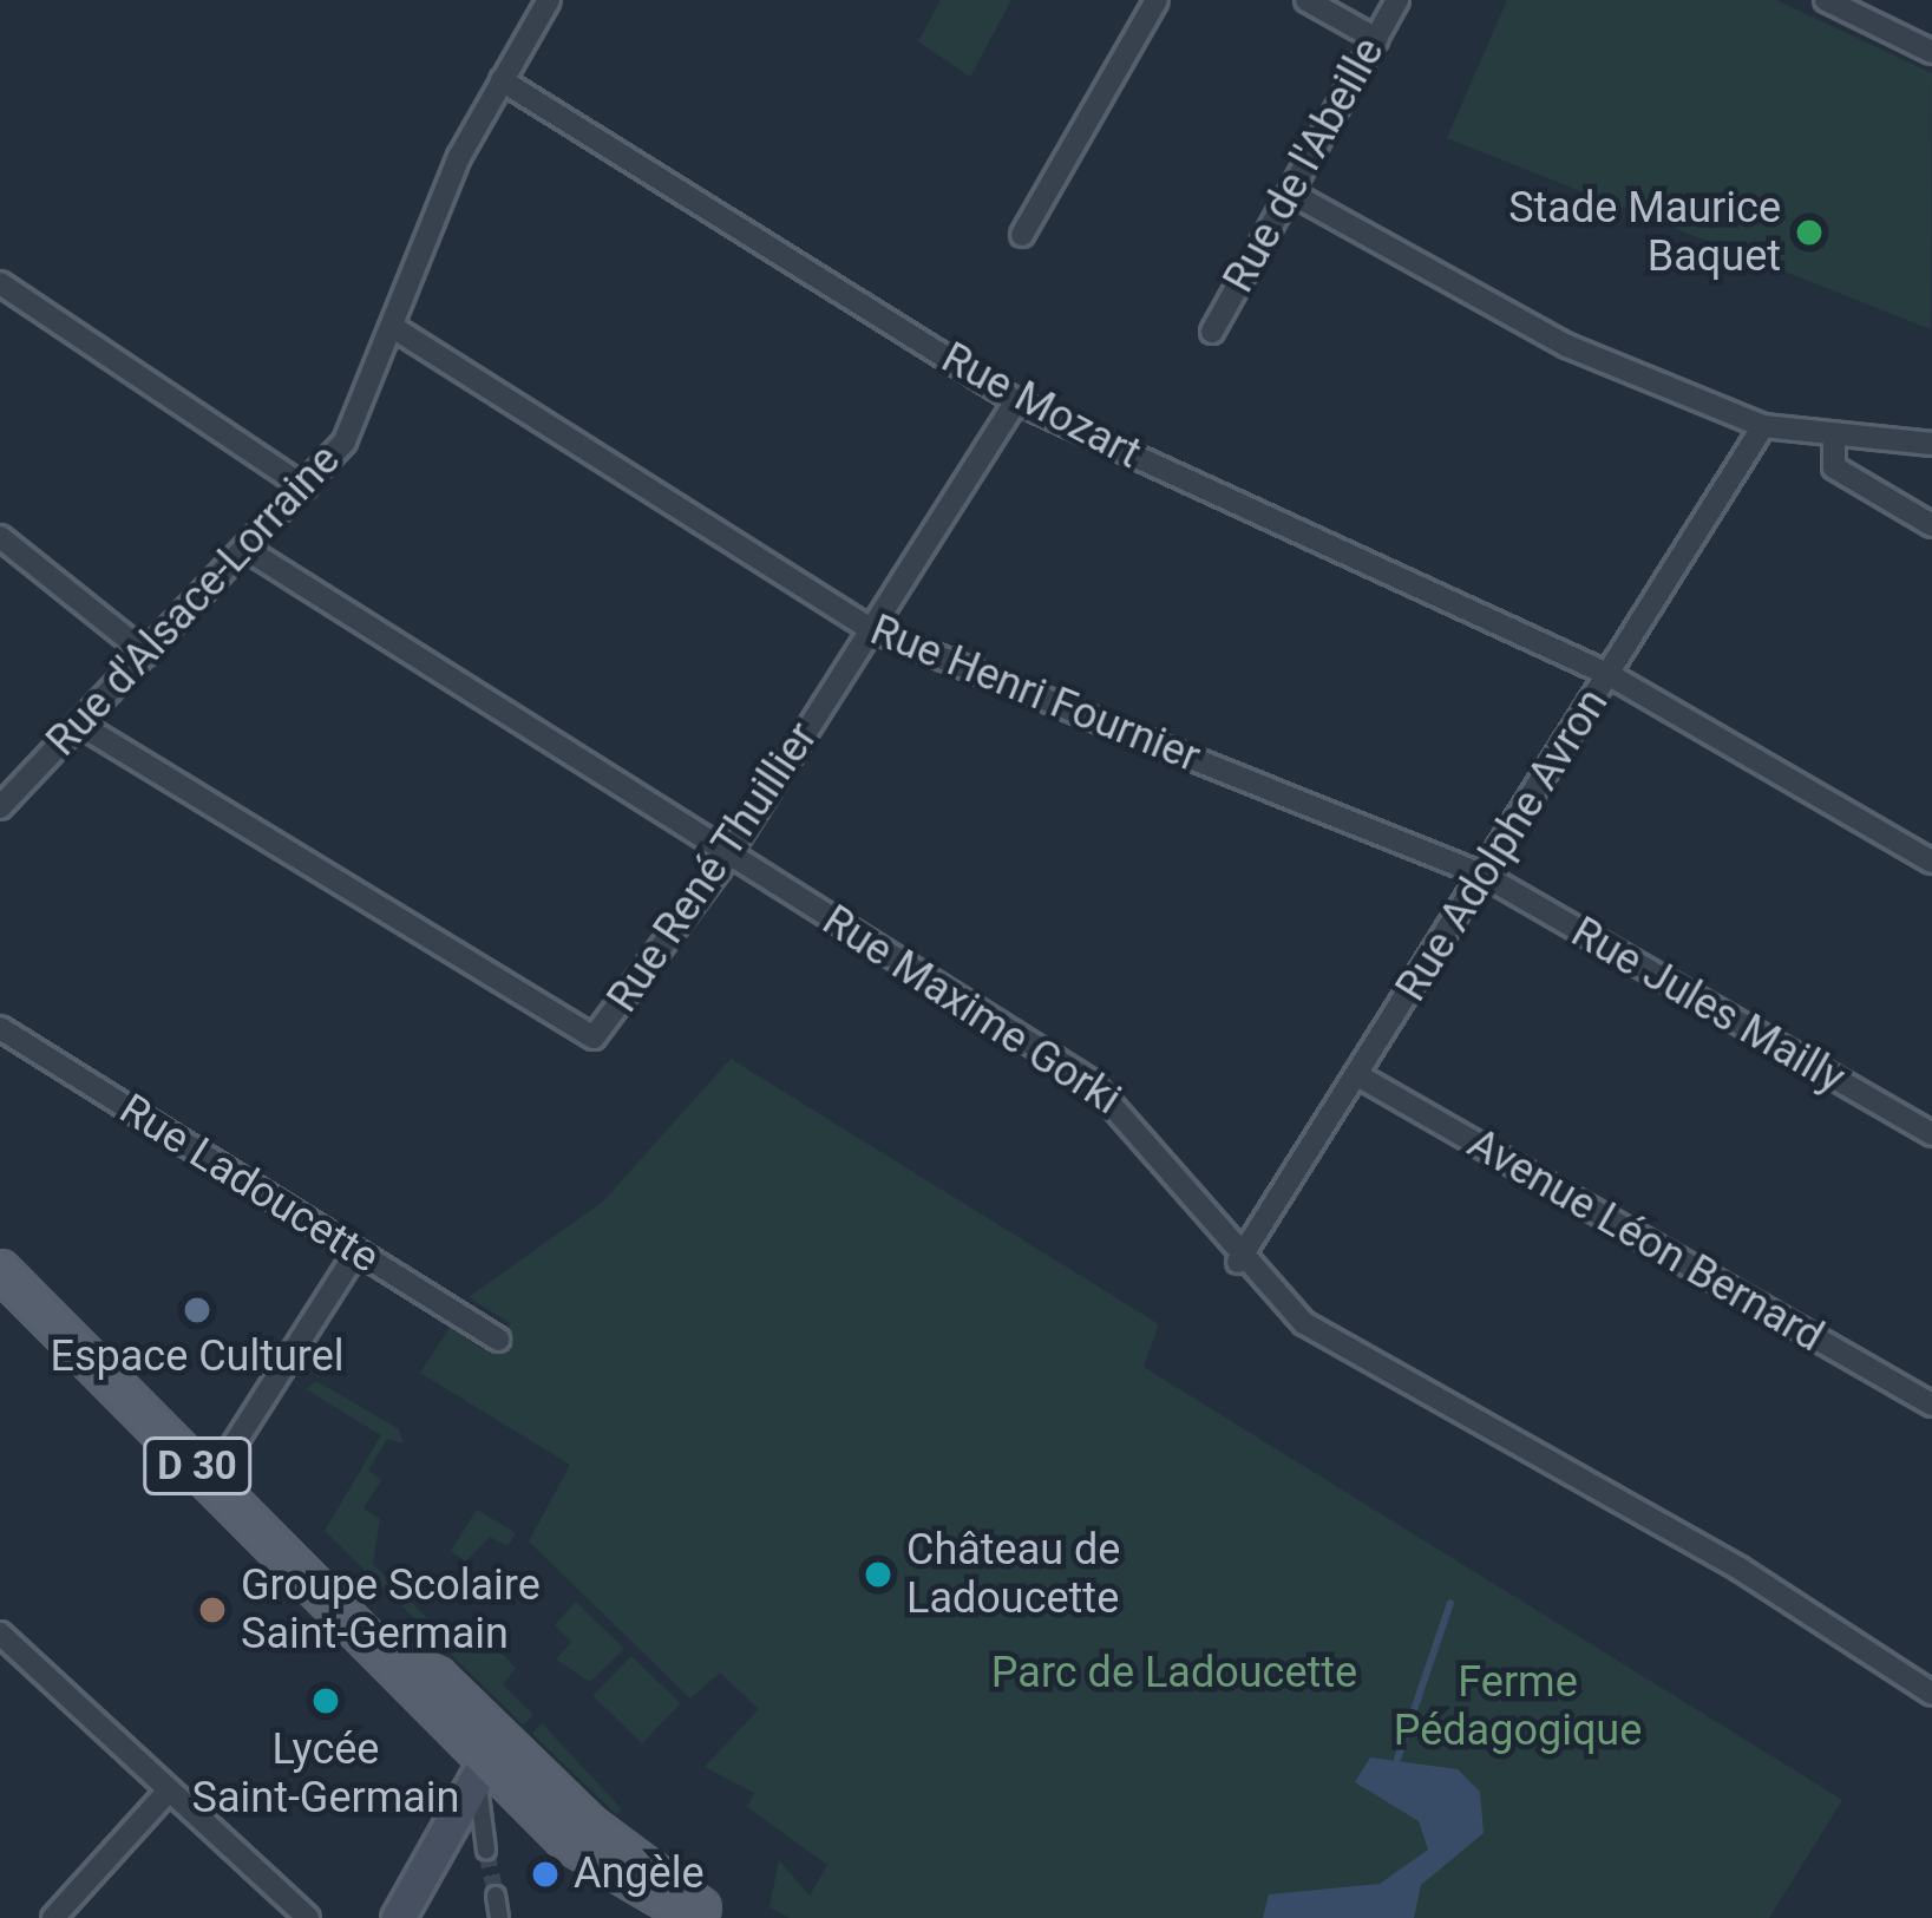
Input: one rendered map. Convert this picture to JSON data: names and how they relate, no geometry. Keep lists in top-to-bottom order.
{
  "streets": {
    "main road": ["D 30"],
    "street": [
      "Rue de l'Abeille",
      "Rue Mozart",
      "Rue d'Alsace-Lorraine",
      "Rue Henri Fournier",
      "Rue Adolphe Avron",
      "Rue René Thuillier",
      "Rue Jules Mailly",
      "Rue Maxime Gorki",
      "Rue Ladoucette",
      "Avenue Léon Bernard"
    ]
  },
  "crossings": [
    ["Rue Mozart", "Rue d'Alsace-Lorraine"],
    ["Rue Mozart", "Rue Adolphe Avron"],
    ["Rue Mozart", "Rue René Thuillier"],
    ["Rue d'Alsace-Lorraine", "Rue Henri Fournier"],
    ["Rue d'Alsace-Lorraine", "Rue René Thuillier"],
    ["Rue d'Alsace-Lorraine", "Rue Maxime Gorki"],
    ["Rue Henri Fournier", "Rue Adolphe Avron"],
    ["Rue Henri Fournier", "Rue René Thuillier"],
    ["Rue Henri Fournier", "Rue Jules Mailly"],
    ["Rue Adolphe Avron", "Rue Jules Mailly"],
    ["Rue Adolphe Avron", "Rue Maxime Gorki"],
    ["Rue Adolphe Avron", "Avenue Léon Bernard"],
    ["Rue René Thuillier", "Rue Maxime Gorki"]
  ],
  "parks": ["Parc de Ladoucette", "Ferme Pédagogique"],
  "places": [
    "Stade Maurice Baquet",
    "Espace Culturel",
    "Château de Ladoucette",
    "Groupe Scolaire Saint-Germain",
    "Lycée Saint-Germain",
    "Angèle"
  ]
}
